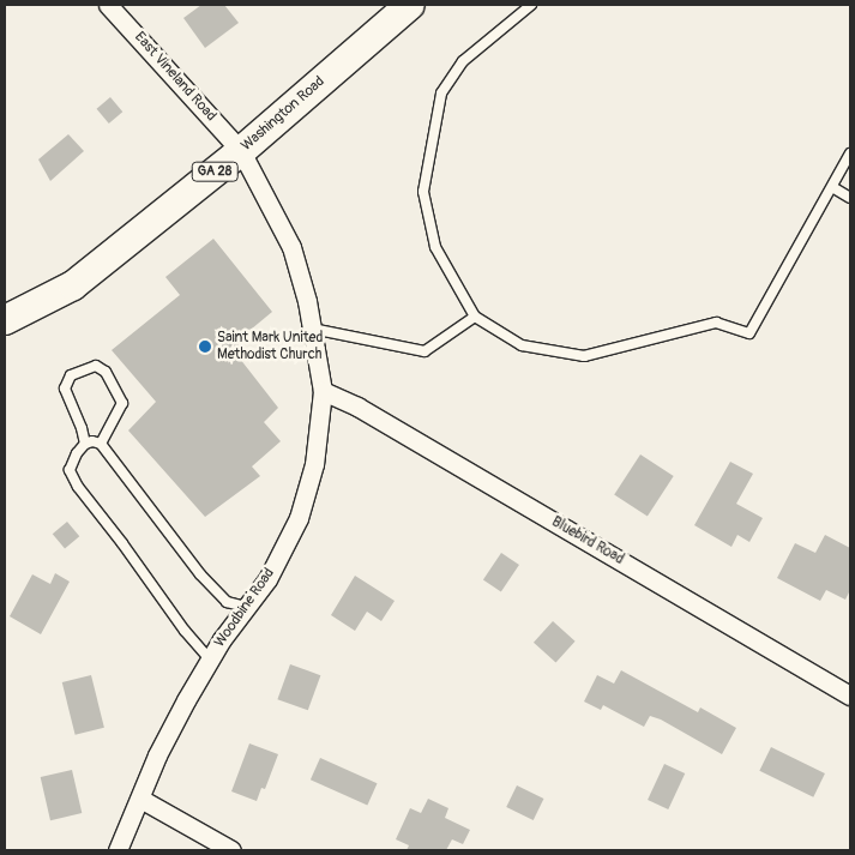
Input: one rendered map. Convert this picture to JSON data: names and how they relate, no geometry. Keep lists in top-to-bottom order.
{
  "streets": {
    "main road": ["Washington Road", "GA 28"],
    "street": ["East Vineland Road", "Bluebird Road", "Woodbine Road"]
  },
  "crossings": [
    ["East Vineland Road", "Washington Road"],
    ["East Vineland Road", "Woodbine Road"],
    ["Washington Road", "Woodbine Road"],
    ["Bluebird Road", "Woodbine Road"]
  ],
  "places": ["Saint Mark United Methodist Church"]
}
